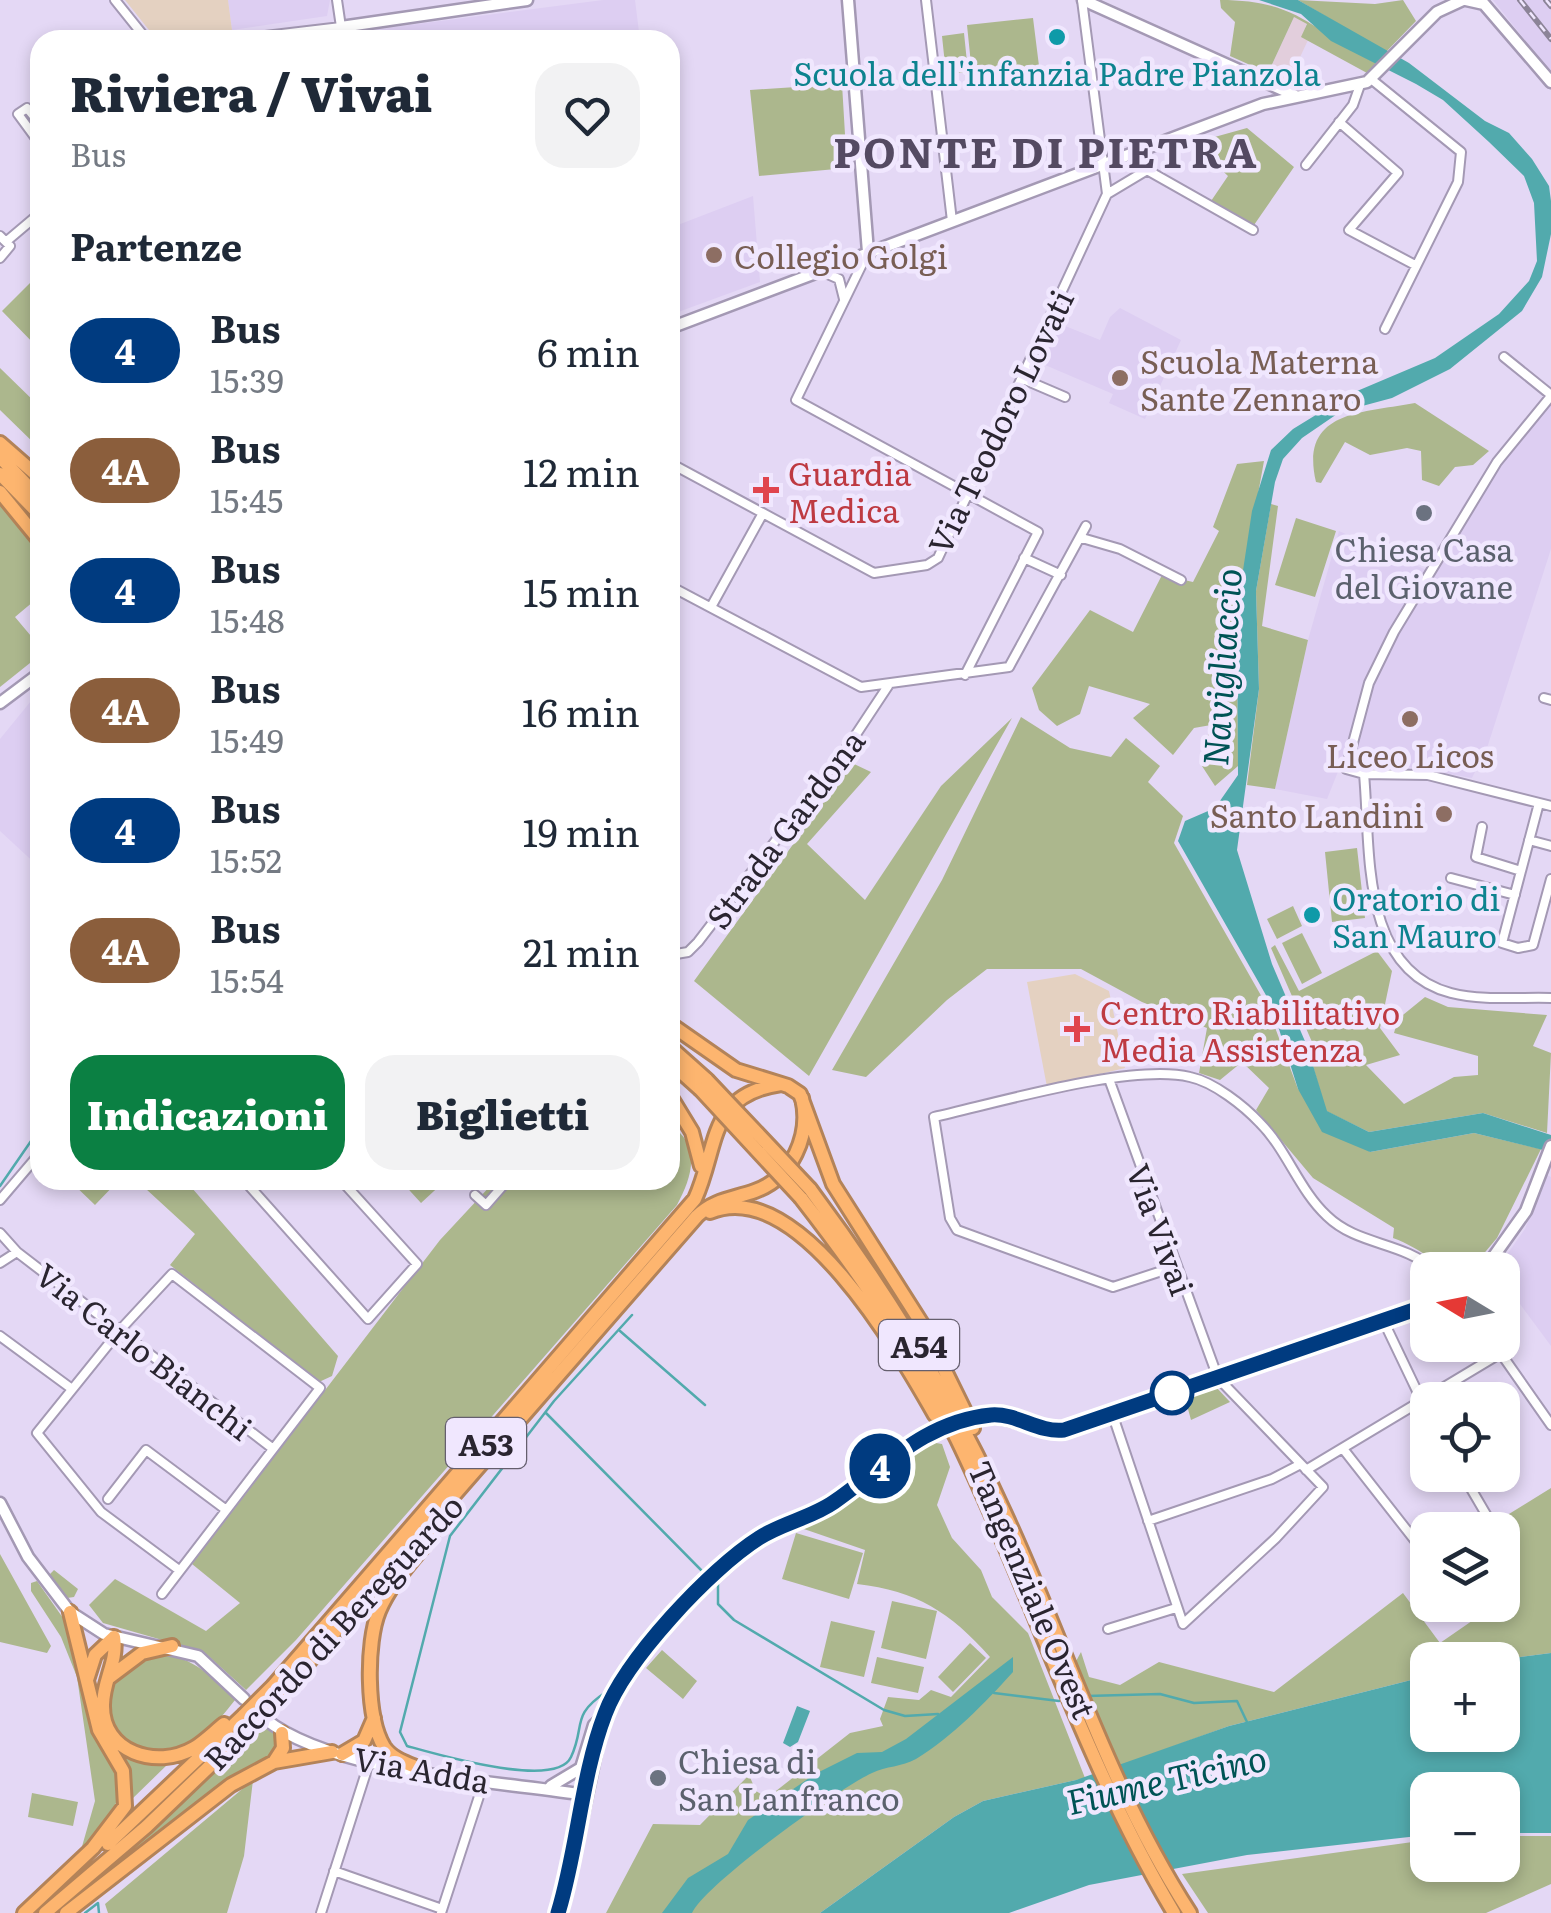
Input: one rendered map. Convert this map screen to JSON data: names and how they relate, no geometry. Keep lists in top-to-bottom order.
{
  "streets": {
    "highway": [
      "A54",
      "A53",
      "Tangenziale Ovest",
      "Raccordo di Bereguardo"
    ],
    "street": [
      "Via Teodoro Lovati",
      "Strada Gardona",
      "Via Vivai",
      "Via Carlo Bianchi",
      "Via Adda"
    ]
  },
  "crossings": [
    ["A53", "Raccordo di Bereguardo"]
  ],
  "districts": ["PONTE DI PIETRA"],
  "water": ["Navigliaccio", "Fiume Ticino"],
  "places": {
    "other": [
      "Scuola dell'infanzia Padre Pianzola",
      "Collegio Golgi",
      "Scuola Materna Sante Zennaro",
      "Chiesa Casa del Giovane",
      "Liceo Licos",
      "Santo Landini",
      "Oratorio di San Mauro",
      "Chiesa di San Lanfranco"
    ],
    "health": ["Guardia Medica", "Centro Riabilitativo Media Assistenza"]
  },
  "lines": ["bus line 4"],
  "north": "left",
  "page": {
    "on_map": "4",
    "heading": [
      ["Riviera / Vivai", "Bus"],
      "Partenze"
    ],
    "list": [
      {
        "mark": "4",
        "name": "Bus",
        "note": "15:39",
        "value": "6 min"
      },
      {
        "mark": "4A",
        "name": "Bus",
        "note": "15:45",
        "value": "12 min"
      },
      {
        "mark": "4",
        "name": "Bus",
        "note": "15:48",
        "value": "15 min"
      },
      {
        "mark": "4A",
        "name": "Bus",
        "note": "15:49",
        "value": "16 min"
      },
      {
        "mark": "4",
        "name": "Bus",
        "note": "15:52",
        "value": "19 min"
      },
      {
        "mark": "4A",
        "name": "Bus",
        "note": "15:54",
        "value": "21 min"
      }
    ],
    "buttons": ["Indicazioni", "Biglietti"],
    "map_buttons": ["+", "−"]
  }
}
